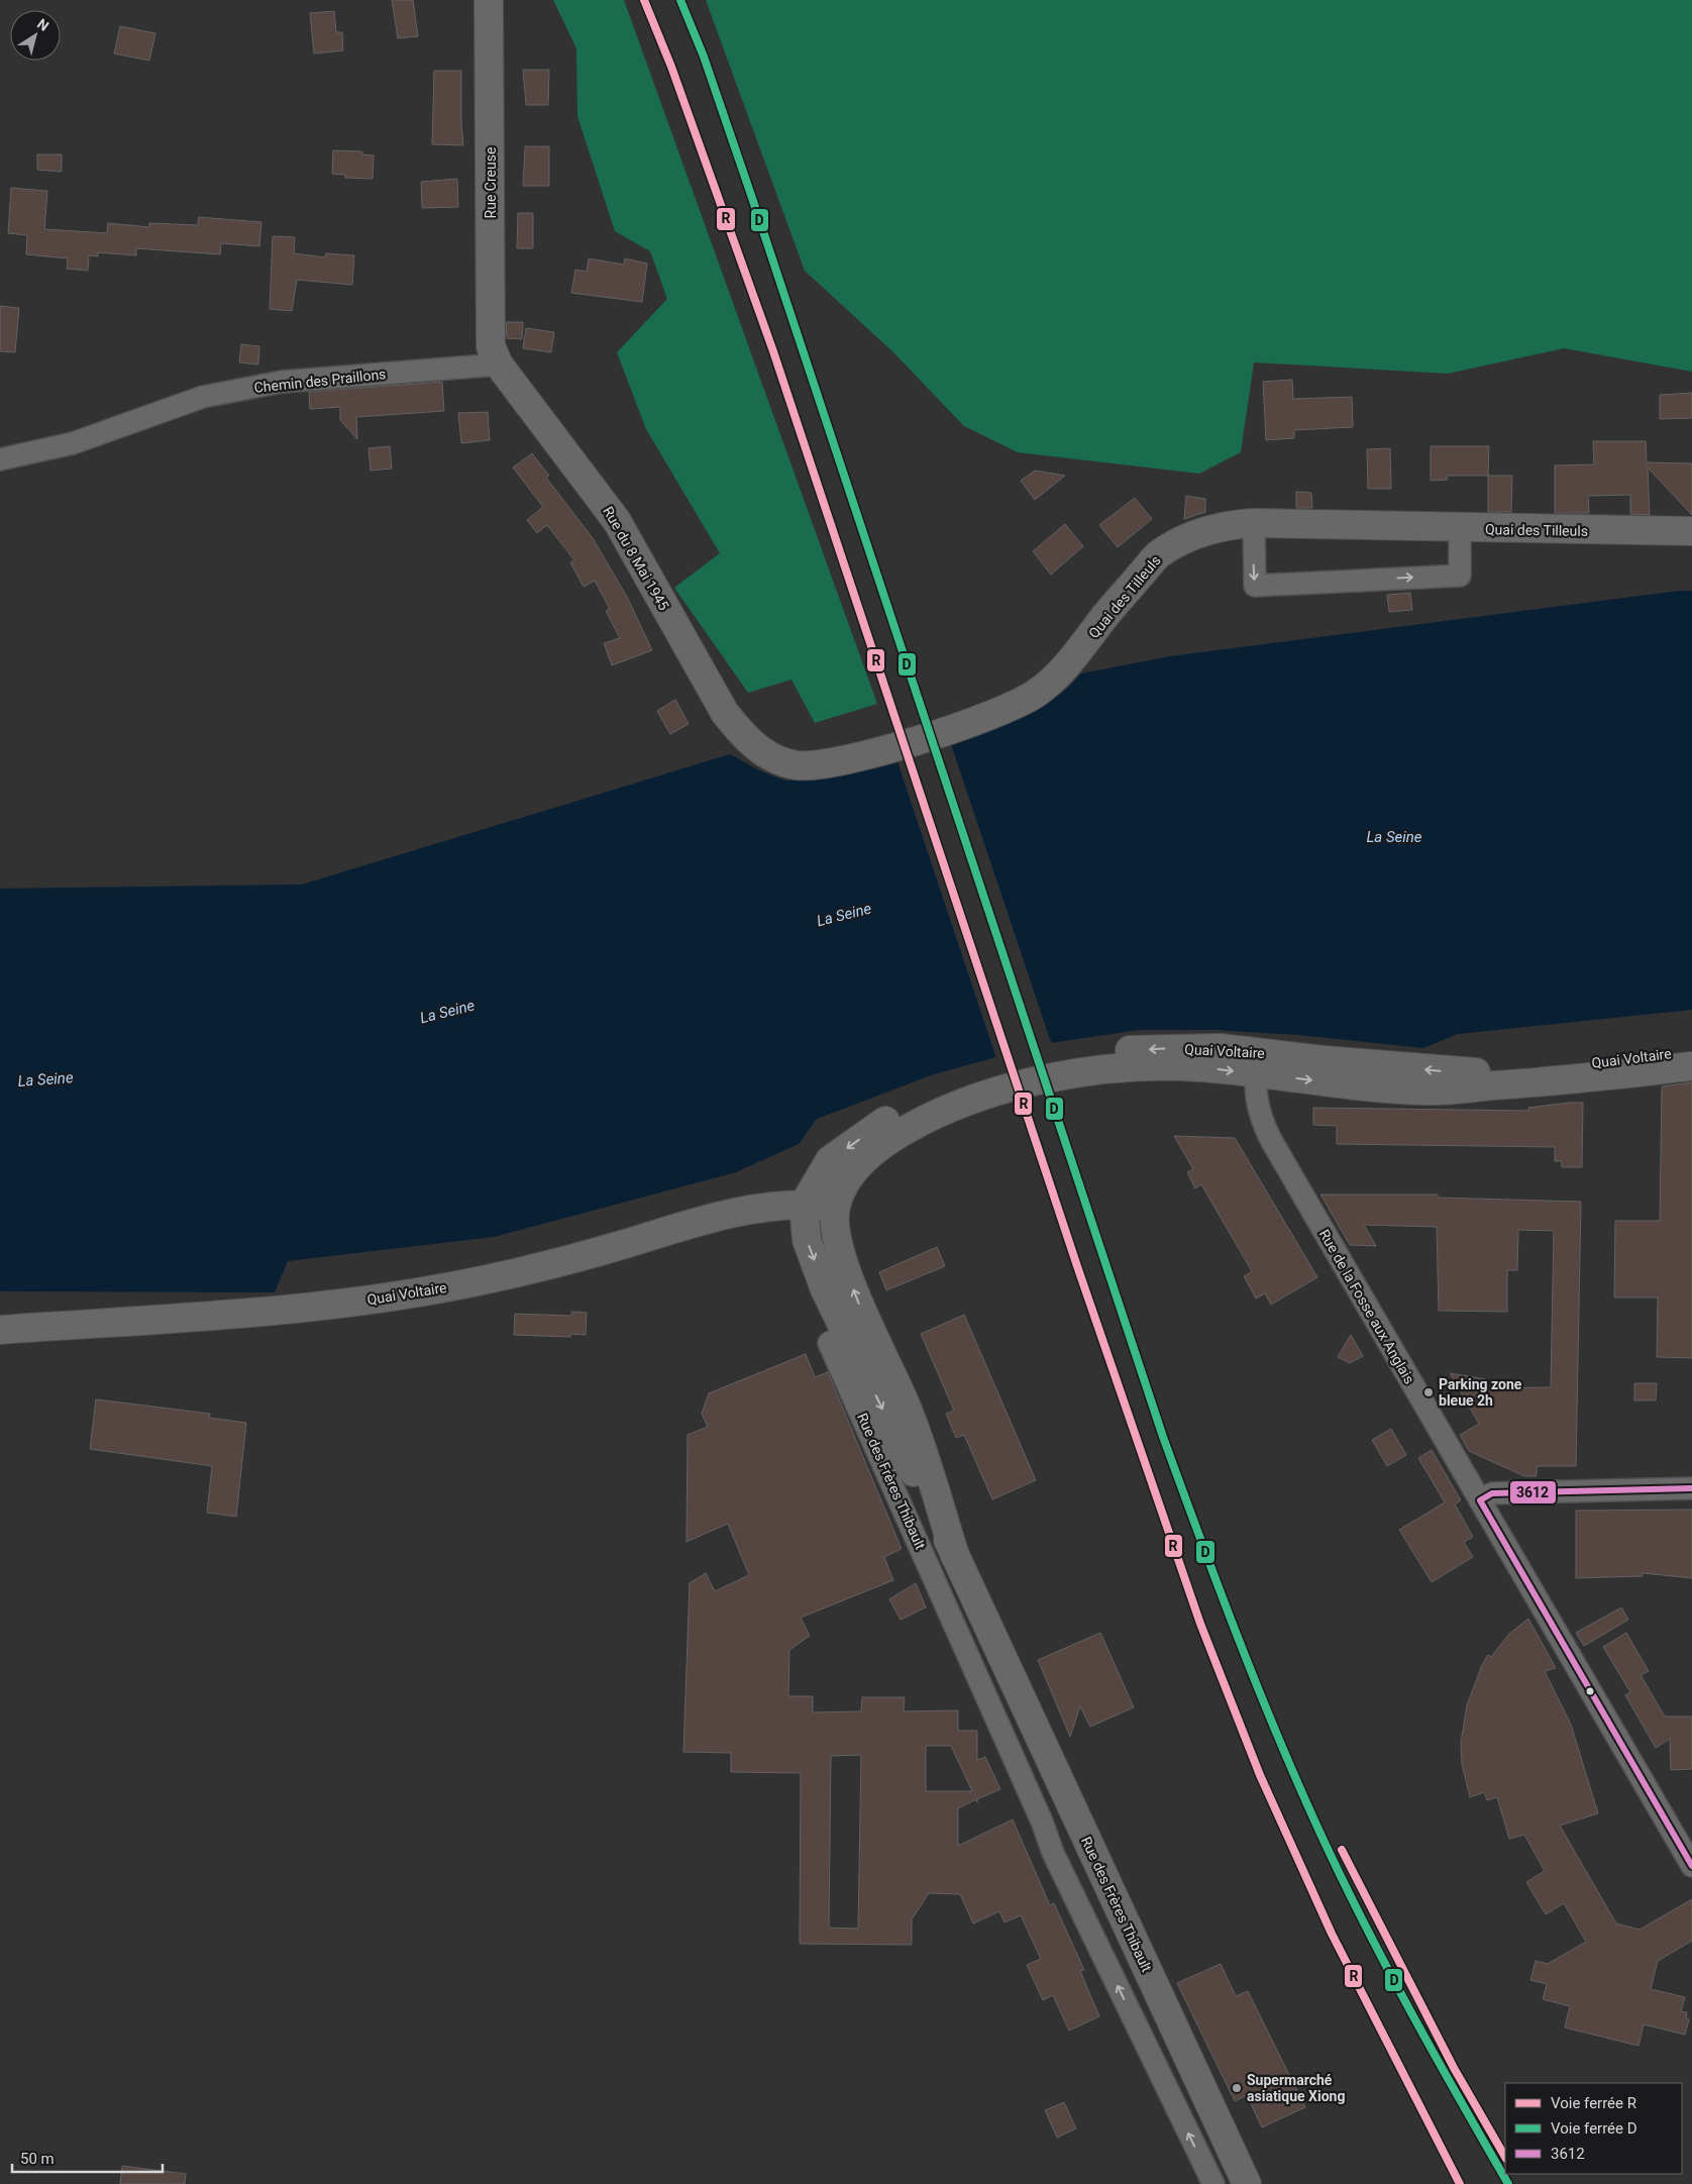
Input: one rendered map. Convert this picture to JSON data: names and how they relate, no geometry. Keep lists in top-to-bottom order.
{
  "streets": {
    "street": [
      "Rue Creuse",
      "Chemin des Praillons",
      "Quai des Tilleuls",
      "Rue du 8 Mai 1945",
      "Quai Voltaire",
      "Rue de la Fosse aux Anglais",
      "Rue des Frères Thibault"
    ]
  },
  "crossings": [
    ["Rue Creuse", "Chemin des Praillons"],
    ["Rue Creuse", "Rue du 8 Mai 1945"],
    ["Chemin des Praillons", "Rue du 8 Mai 1945"],
    ["Quai des Tilleuls", "Rue du 8 Mai 1945"],
    ["Quai Voltaire", "Rue de la Fosse aux Anglais"],
    ["Quai Voltaire", "Rue des Frères Thibault"]
  ],
  "water": ["La Seine"],
  "places": ["Parking zone bleue 2h", "Supermarché asiatique Xiong"],
  "lines": ["rail line R", "rail line D", "transit line 3612"],
  "legend": ["Voie ferrée R", "Voie ferrée D", "3612"],
  "scale_bar": "50 m",
  "north": "top right"
}
